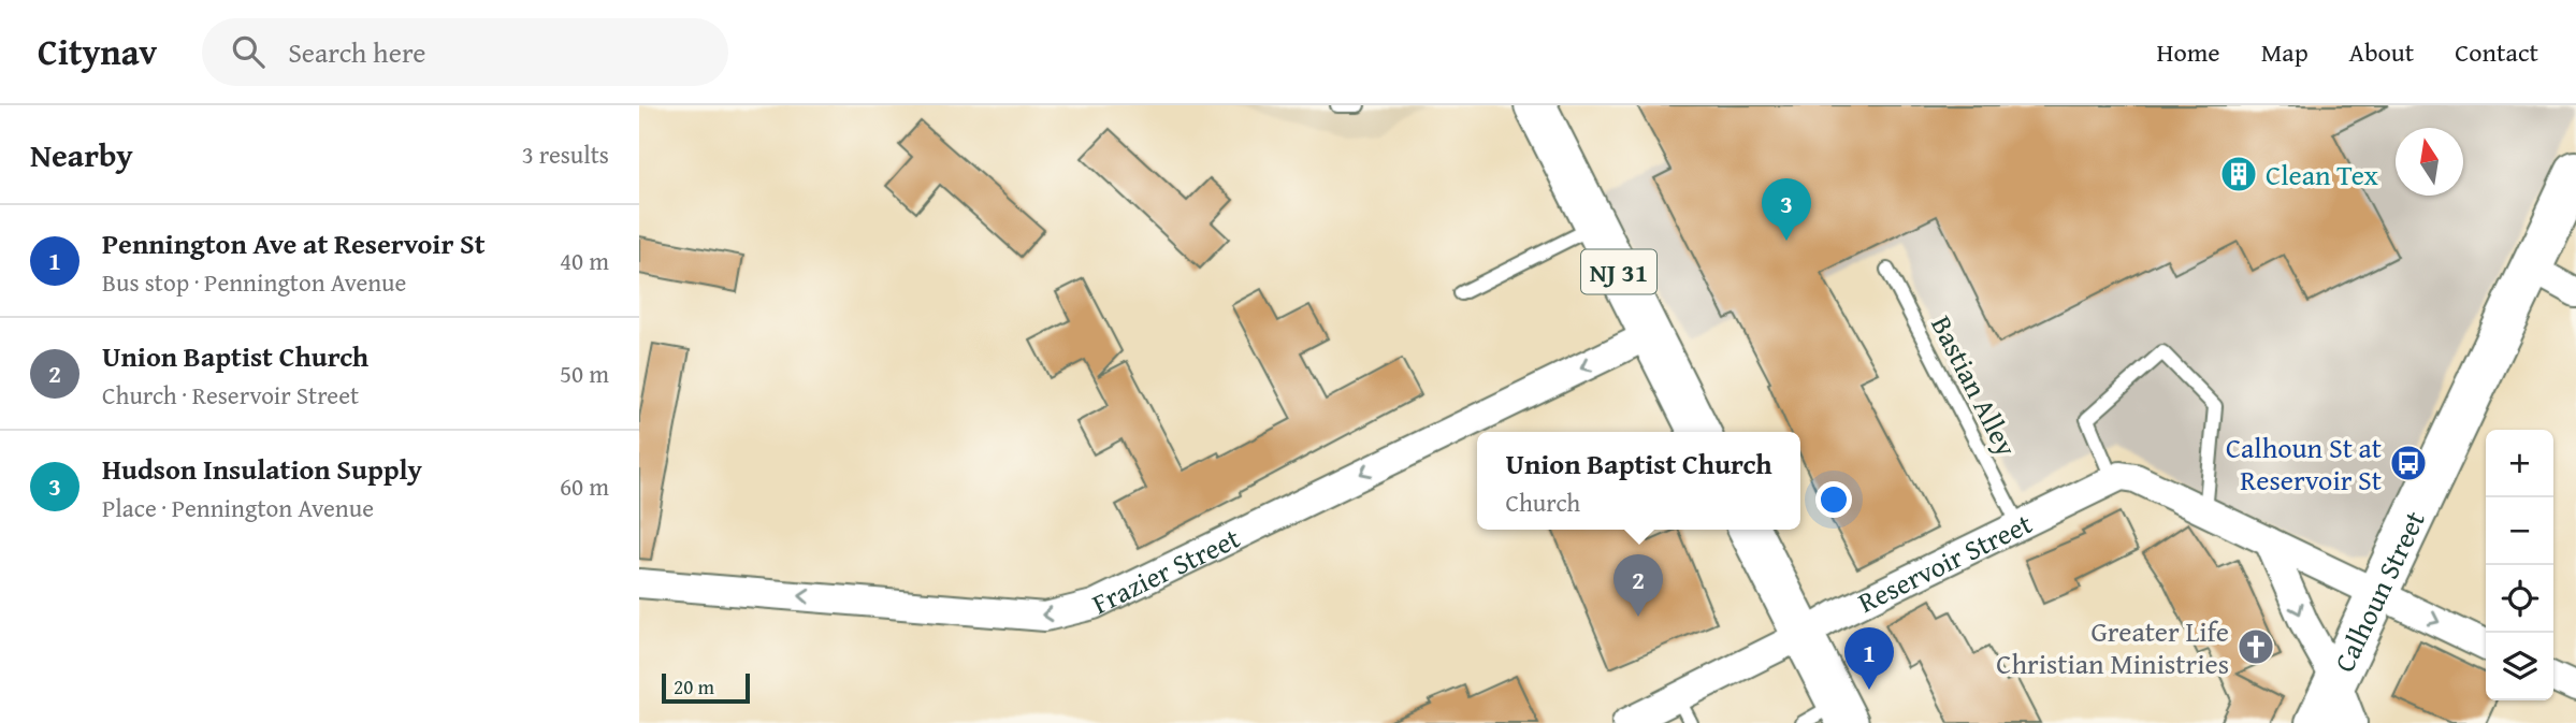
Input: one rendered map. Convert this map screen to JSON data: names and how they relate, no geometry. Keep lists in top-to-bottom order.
{
  "streets": {
    "main road": ["NJ 31", "Calhoun Street"],
    "street": ["Reservoir Street", "Frazier Street"],
    "lane": ["Bastian Alley"]
  },
  "crossings": [
    ["NJ 31", "Frazier Street"],
    ["Bastian Alley", "Reservoir Street"]
  ],
  "one_way": ["Frazier Street"],
  "places": {
    "building": ["Clean Tex"],
    "bus stop": ["Calhoun St at Reservoir St"],
    "church": ["Greater Life Christian Ministries"]
  },
  "scale_bar": "20 m",
  "north": "top",
  "page": {
    "header": "Citynav",
    "search": "Search here",
    "nav": [
      "Home",
      "Map",
      "About",
      "Contact"
    ],
    "heading": ["Nearby", "3 results"],
    "pins": ["3", "2", "1"],
    "list": [
      {
        "mark": "1",
        "name": "Pennington Ave at Reservoir St",
        "note": "Bus stop · Pennington Avenue",
        "value": "40 m"
      },
      {
        "mark": "2",
        "name": "Union Baptist Church",
        "note": "Church · Reservoir Street",
        "value": "50 m"
      },
      {
        "mark": "3",
        "name": "Hudson Insulation Supply",
        "note": "Place · Pennington Avenue",
        "value": "60 m"
      }
    ],
    "map_buttons": ["+", "−"],
    "popup": ["Union Baptist Church", "Church"],
    "scale": "20 m"
  }
}
